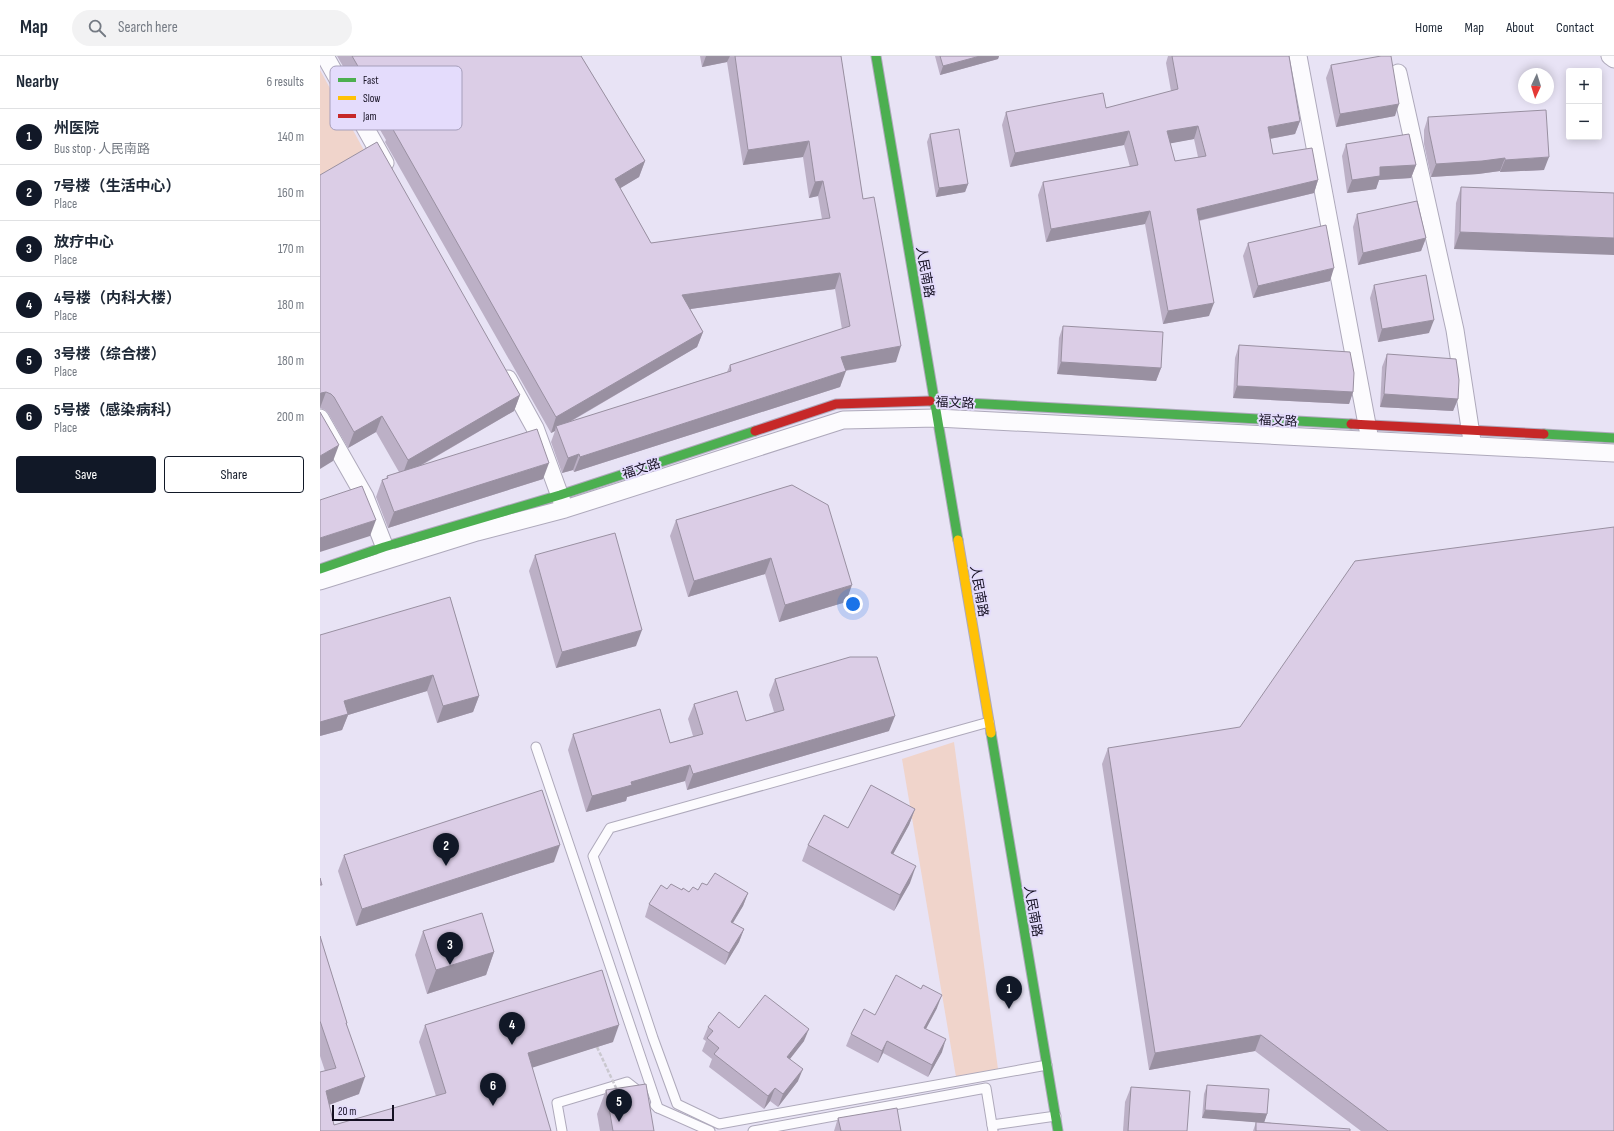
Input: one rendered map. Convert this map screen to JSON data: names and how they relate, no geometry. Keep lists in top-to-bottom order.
{
  "streets": {
    "main road": ["人民南路", "福文路"]
  },
  "crossings": [
    ["人民南路", "福文路"]
  ],
  "legend": ["Fast", "Slow", "Jam"],
  "scale_bar": "20 m",
  "north": "bottom",
  "page": {
    "header": "Map",
    "search": "Search here",
    "nav": [
      "Home",
      "Map",
      "About",
      "Contact"
    ],
    "heading": ["Nearby", "6 results"],
    "map_buttons": ["+", "−"],
    "list": [
      {
        "mark": "1",
        "name": "州医院",
        "note": "Bus stop · 人民南路",
        "value": "140 m"
      },
      {
        "mark": "2",
        "name": "7号楼（生活中心）",
        "note": "Place",
        "value": "160 m"
      },
      {
        "mark": "3",
        "name": "放疗中心",
        "note": "Place",
        "value": "170 m"
      },
      {
        "mark": "4",
        "name": "4号楼（内科大楼）",
        "note": "Place",
        "value": "180 m"
      },
      {
        "mark": "5",
        "name": "3号楼（综合楼）",
        "note": "Place",
        "value": "180 m"
      },
      {
        "mark": "6",
        "name": "5号楼（感染病科）",
        "note": "Place",
        "value": "200 m"
      }
    ],
    "buttons": ["Save", "Share"],
    "pins": [
      "2",
      "3",
      "1",
      "4",
      "6",
      "5"
    ],
    "scale": "20 m"
  }
}
